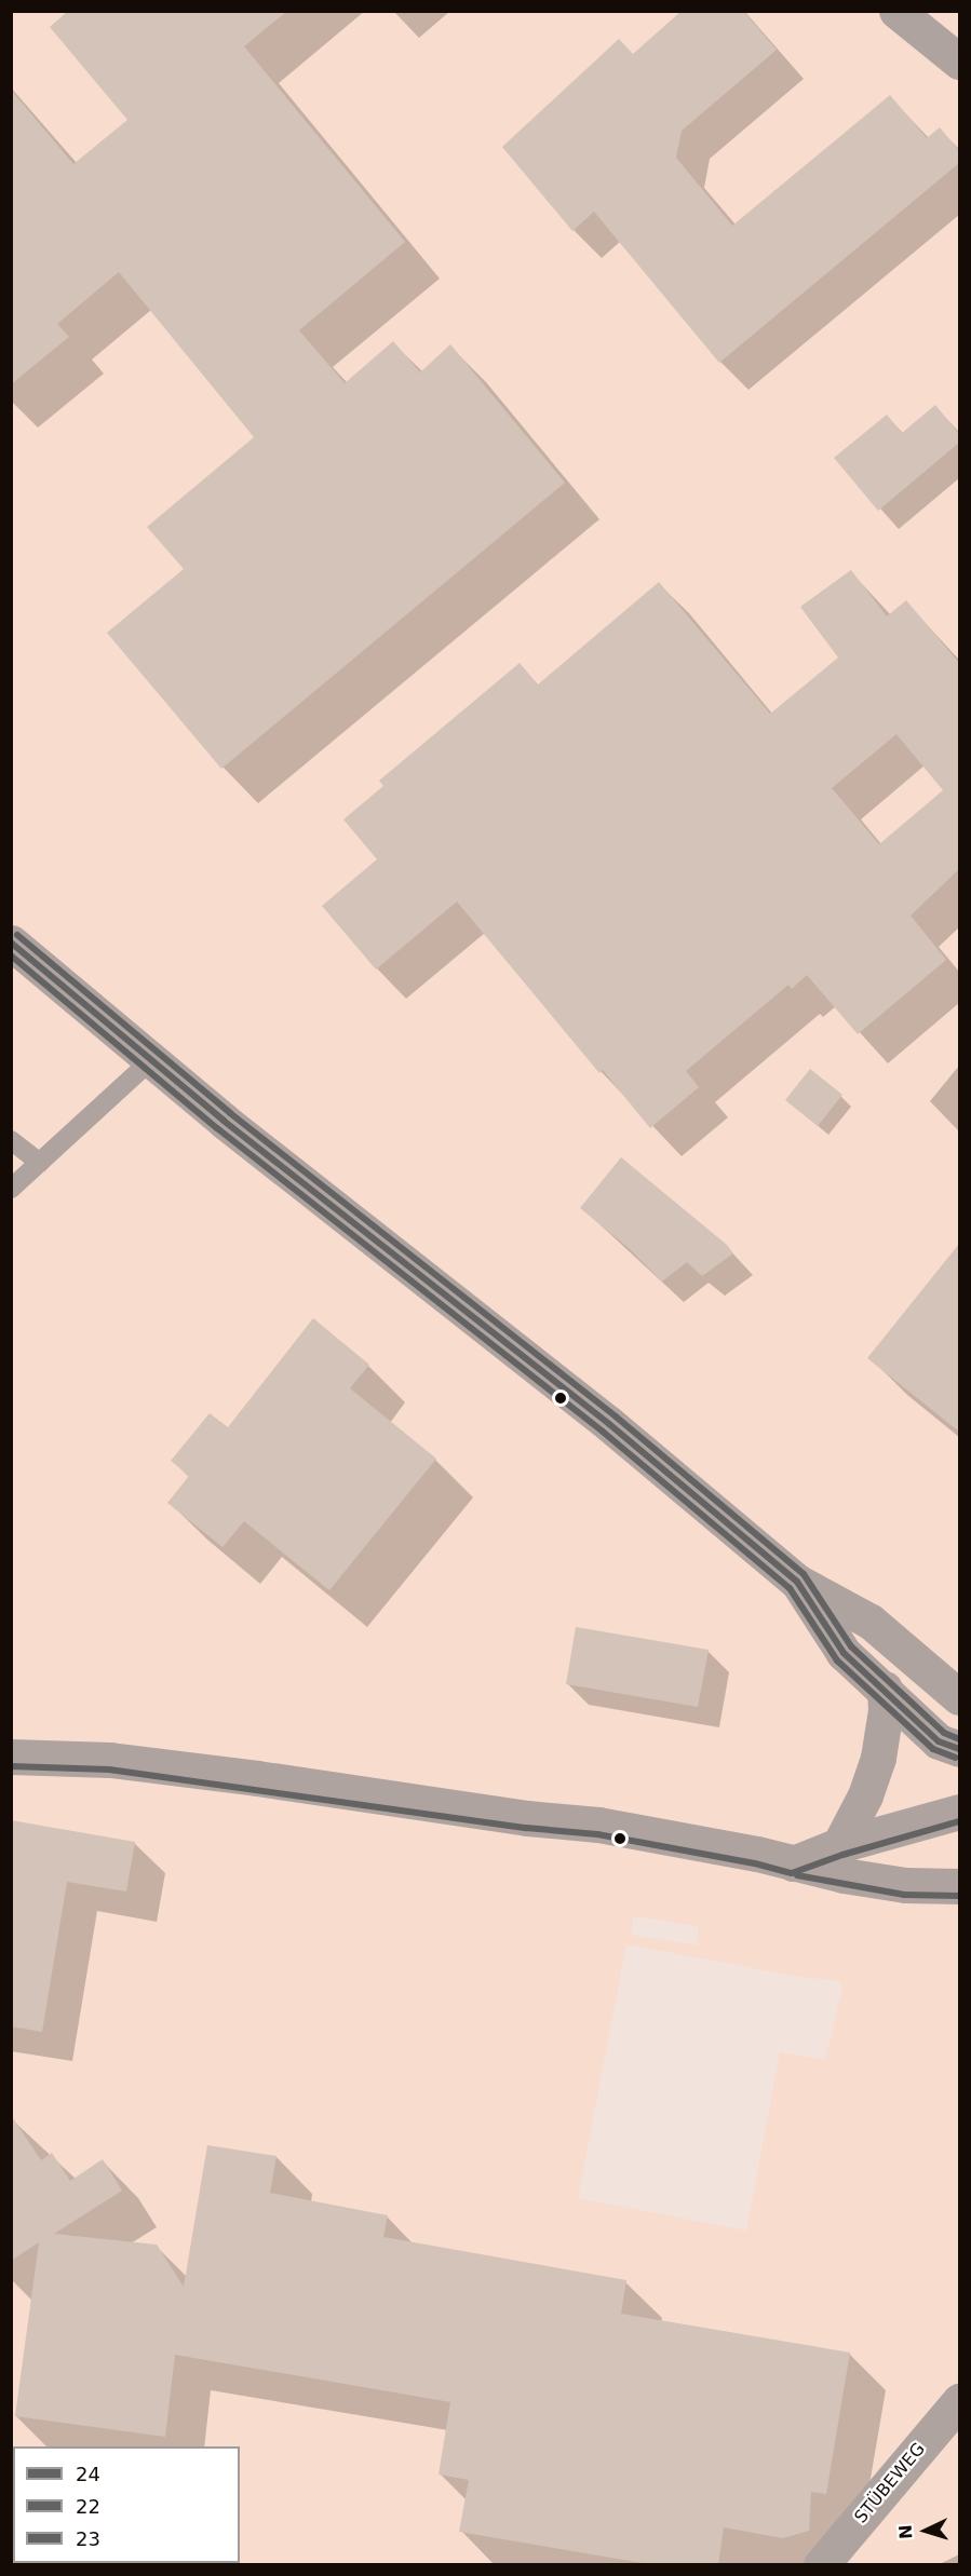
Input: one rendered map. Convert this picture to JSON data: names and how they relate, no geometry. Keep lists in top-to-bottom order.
{
  "streets": {
    "street": ["STÜBEWEG"]
  },
  "lines": ["transit line 23", "transit line 24", "transit line 22"],
  "legend": ["24", "22", "23"],
  "north": "left"
}
